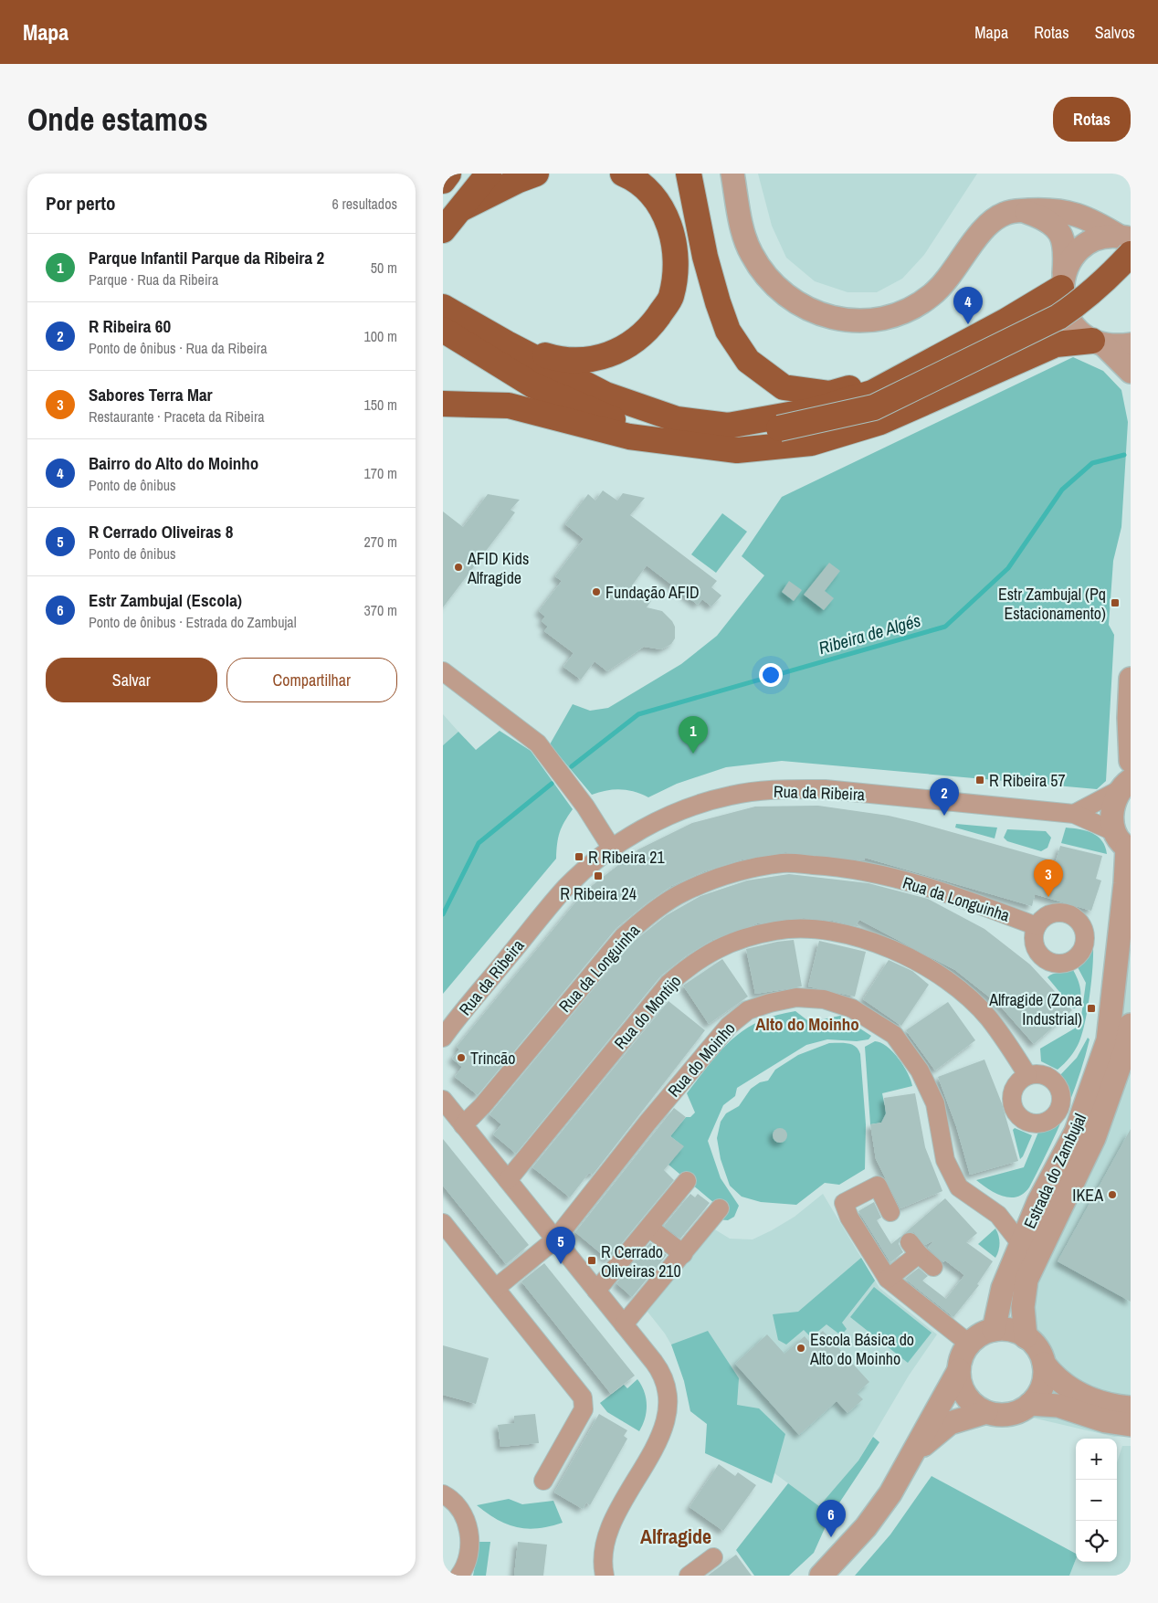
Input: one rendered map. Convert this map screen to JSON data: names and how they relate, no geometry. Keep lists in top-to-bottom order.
{
  "streets": {
    "street": [
      "Rua da Ribeira",
      "Rua da Longuinha",
      "Rua do Montijo",
      "Rua do Moinho",
      "Estrada do Zambujal"
    ]
  },
  "crossings": [
    ["Rua da Ribeira", "Estrada do Zambujal"],
    ["Rua do Moinho", "Estrada do Zambujal"]
  ],
  "districts": ["Alto do Moinho", "Alfragide"],
  "water": ["Ribeira de Algés"],
  "places": {
    "other": [
      "AFID Kids Alfragide",
      "Fundação AFID",
      "Trincão",
      "IKEA",
      "Escola Básica do Alto do Moinho"
    ],
    "transit": [
      "Estr Zambujal (Pq Estacionamento)",
      "R Ribeira 57",
      "R Ribeira 21",
      "R Ribeira 24",
      "Alfragide (Zona Industrial)",
      "R Cerrado Oliveiras 210"
    ]
  },
  "page": {
    "header": "Mapa",
    "nav": ["Mapa", "Rotas", "Salvos"],
    "buttons": [
      "Rotas",
      ["Salvar", "Compartilhar"]
    ],
    "title": "Onde estamos",
    "heading": ["Por perto", "6 resultados"],
    "list": [
      {
        "mark": "1",
        "name": "Parque Infantil Parque da Ribeira 2",
        "note": "Parque · Rua da Ribeira",
        "value": "50 m"
      },
      {
        "mark": "2",
        "name": "R Ribeira 60",
        "note": "Ponto de ônibus · Rua da Ribeira",
        "value": "100 m"
      },
      {
        "mark": "3",
        "name": "Sabores Terra Mar",
        "note": "Restaurante · Praceta da Ribeira",
        "value": "150 m"
      },
      {
        "mark": "4",
        "name": "Bairro do Alto do Moinho",
        "note": "Ponto de ônibus",
        "value": "170 m"
      },
      {
        "mark": "5",
        "name": "R Cerrado Oliveiras 8",
        "note": "Ponto de ônibus",
        "value": "270 m"
      },
      {
        "mark": "6",
        "name": "Estr Zambujal (Escola)",
        "note": "Ponto de ônibus · Estrada do Zambujal",
        "value": "370 m"
      }
    ],
    "pins": [
      "4",
      "1",
      "2",
      "3",
      "5",
      "6"
    ],
    "map_buttons": ["+", "−"]
  }
}
